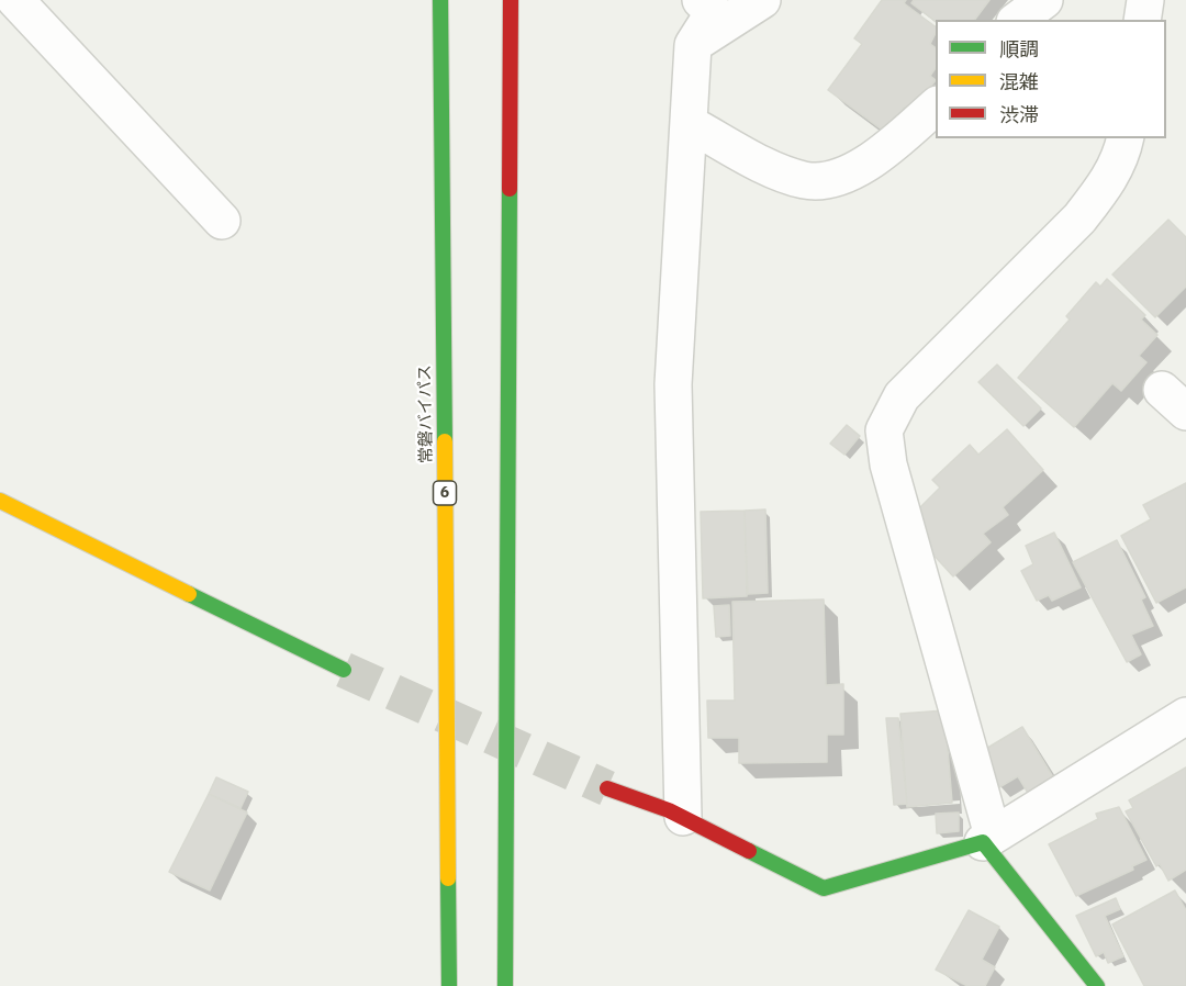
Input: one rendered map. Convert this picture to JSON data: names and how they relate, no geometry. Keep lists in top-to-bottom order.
{
  "streets": {
    "main road": ["常磐バイパス", "6"]
  },
  "legend": ["順調", "混雑", "渋滞"]
}
